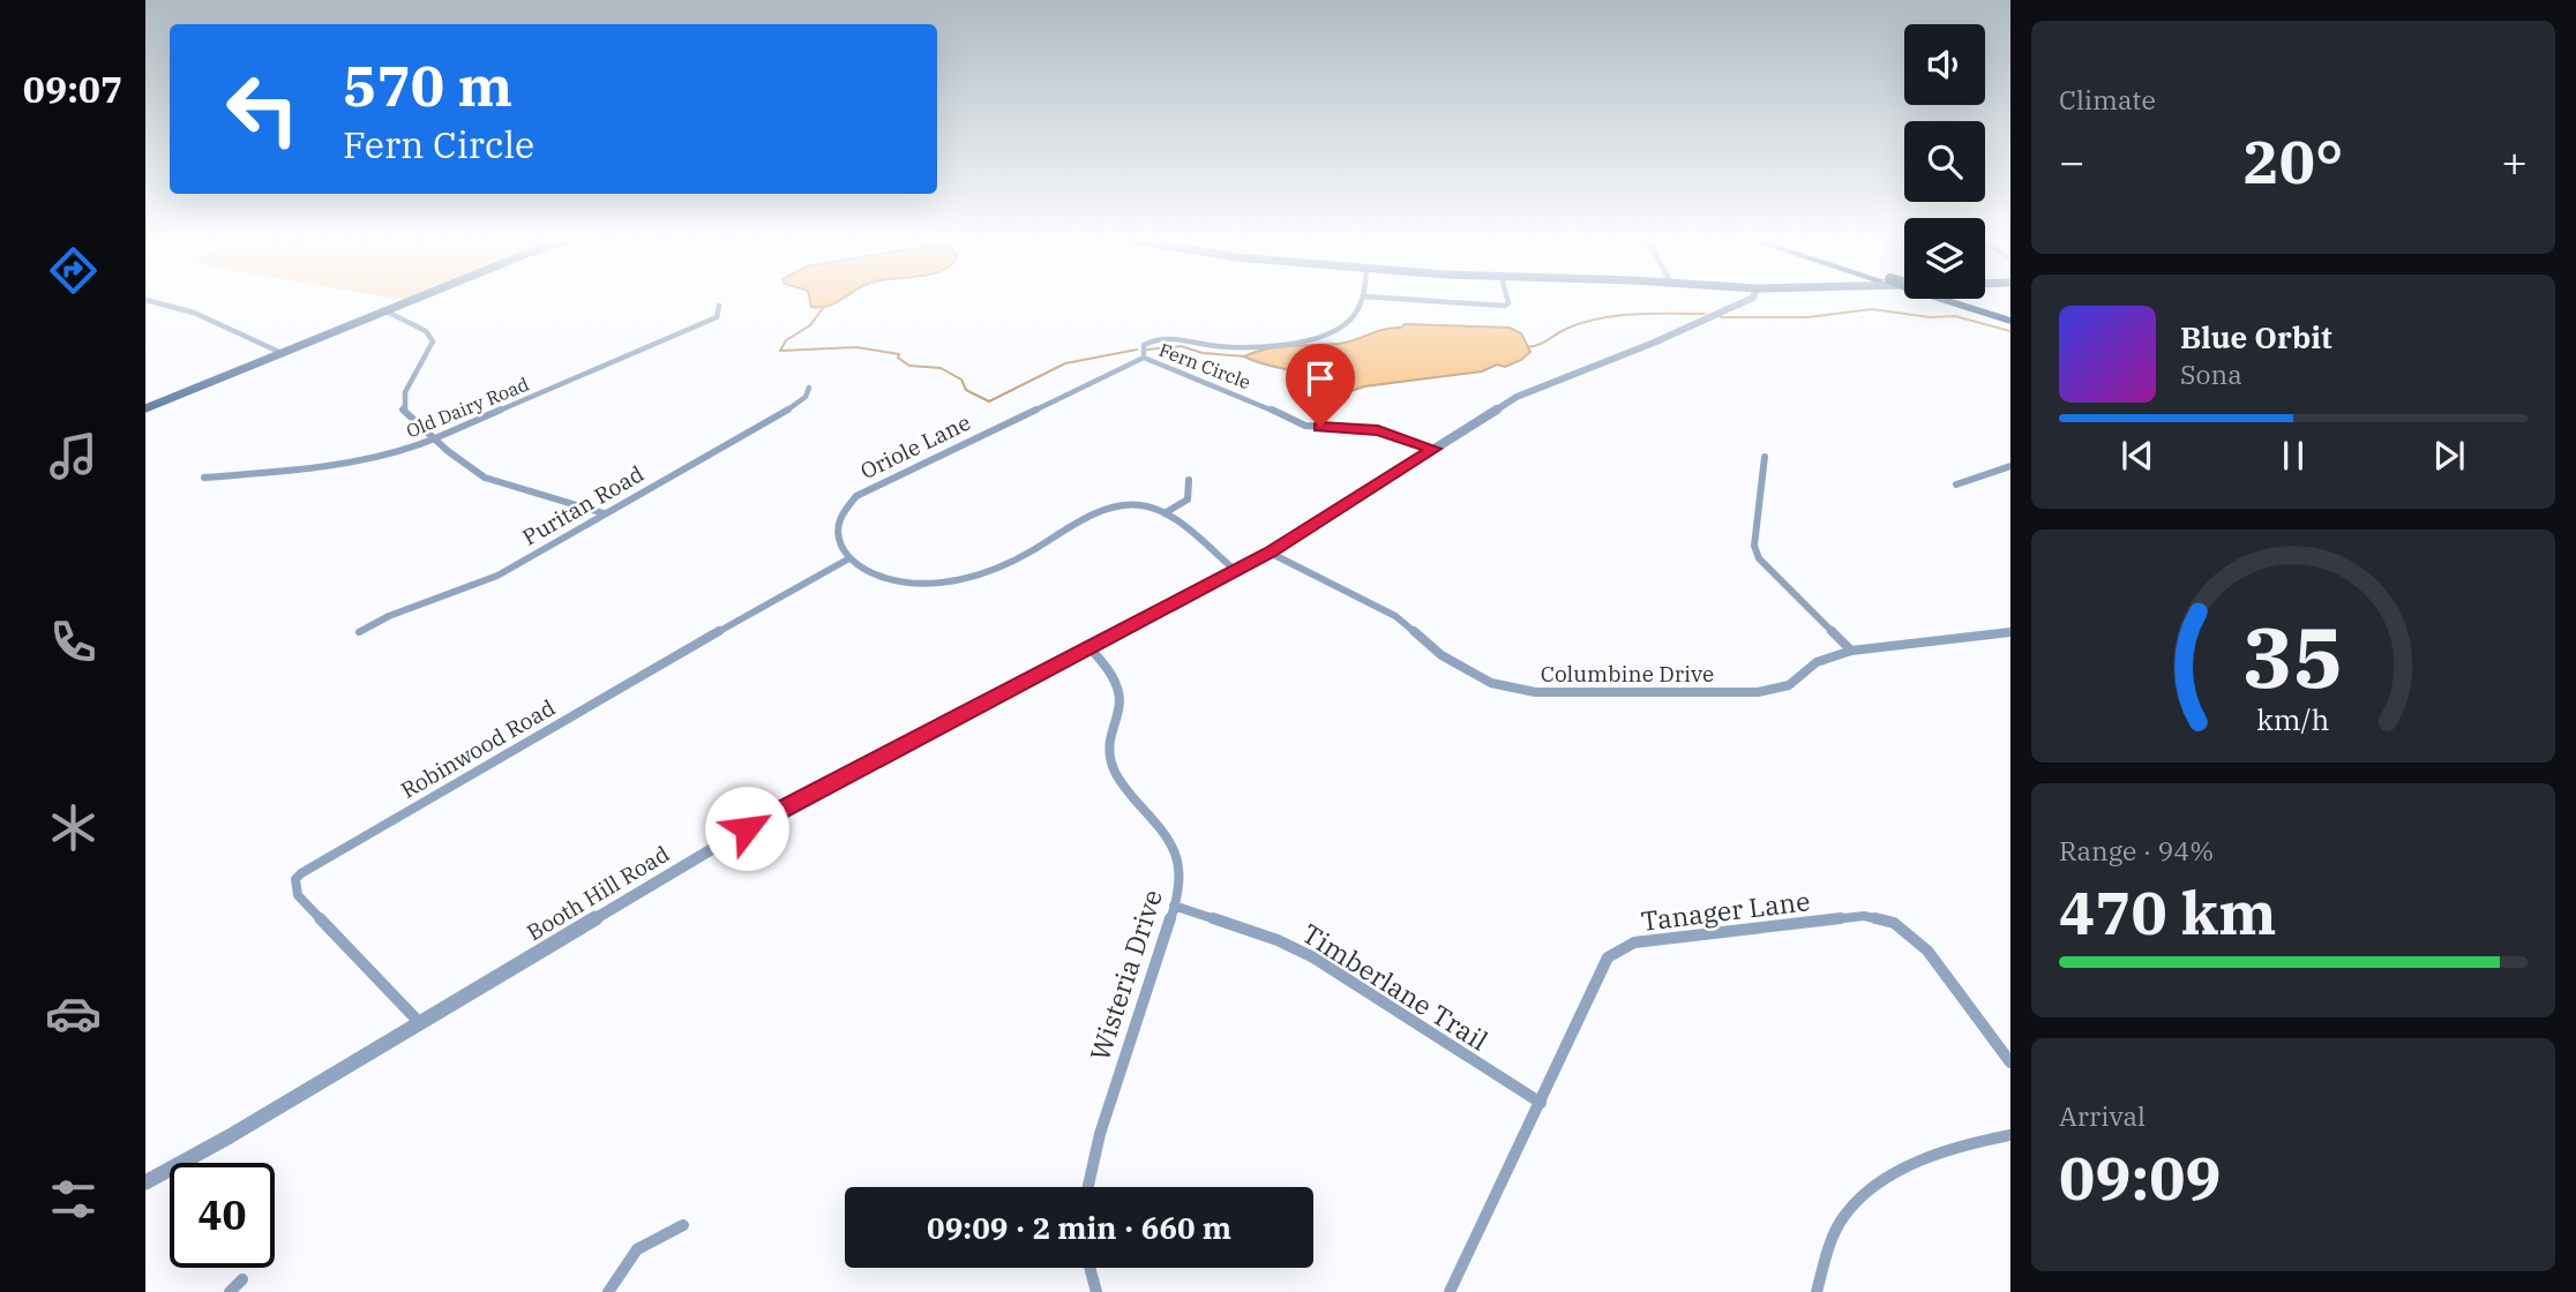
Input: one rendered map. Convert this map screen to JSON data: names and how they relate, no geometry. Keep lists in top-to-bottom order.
{
  "streets": {
    "street": [
      "Fern Circle",
      "Old Dairy Road",
      "Oriole Lane",
      "Puritan Road",
      "Columbine Drive",
      "Robinwood Road",
      "Booth Hill Road",
      "Tanager Lane",
      "Wisteria Drive",
      "Timberlane Trail"
    ]
  },
  "crossings": [
    ["Fern Circle", "Oriole Lane"],
    ["Fern Circle", "Booth Hill Road"],
    ["Oriole Lane", "Robinwood Road"],
    ["Columbine Drive", "Booth Hill Road"],
    ["Robinwood Road", "Booth Hill Road"],
    ["Booth Hill Road", "Wisteria Drive"],
    ["Tanager Lane", "Timberlane Trail"],
    ["Wisteria Drive", "Timberlane Trail"]
  ],
  "page": {
    "tabs": "09:07",
    "tile": [
      "Climate",
      ["Range · 94%", "470 km"],
      ["Arrival", "09:09"]
    ],
    "turn": ["570 m", "Fern Circle"],
    "heat": ["−", "20°", "+"],
    "song": ["Blue Orbit", "Sona"],
    "limit": "40",
    "trip": "09:09 · 2 min · 660 m",
    "gauge": ["35", "km/h"]
  }
}
